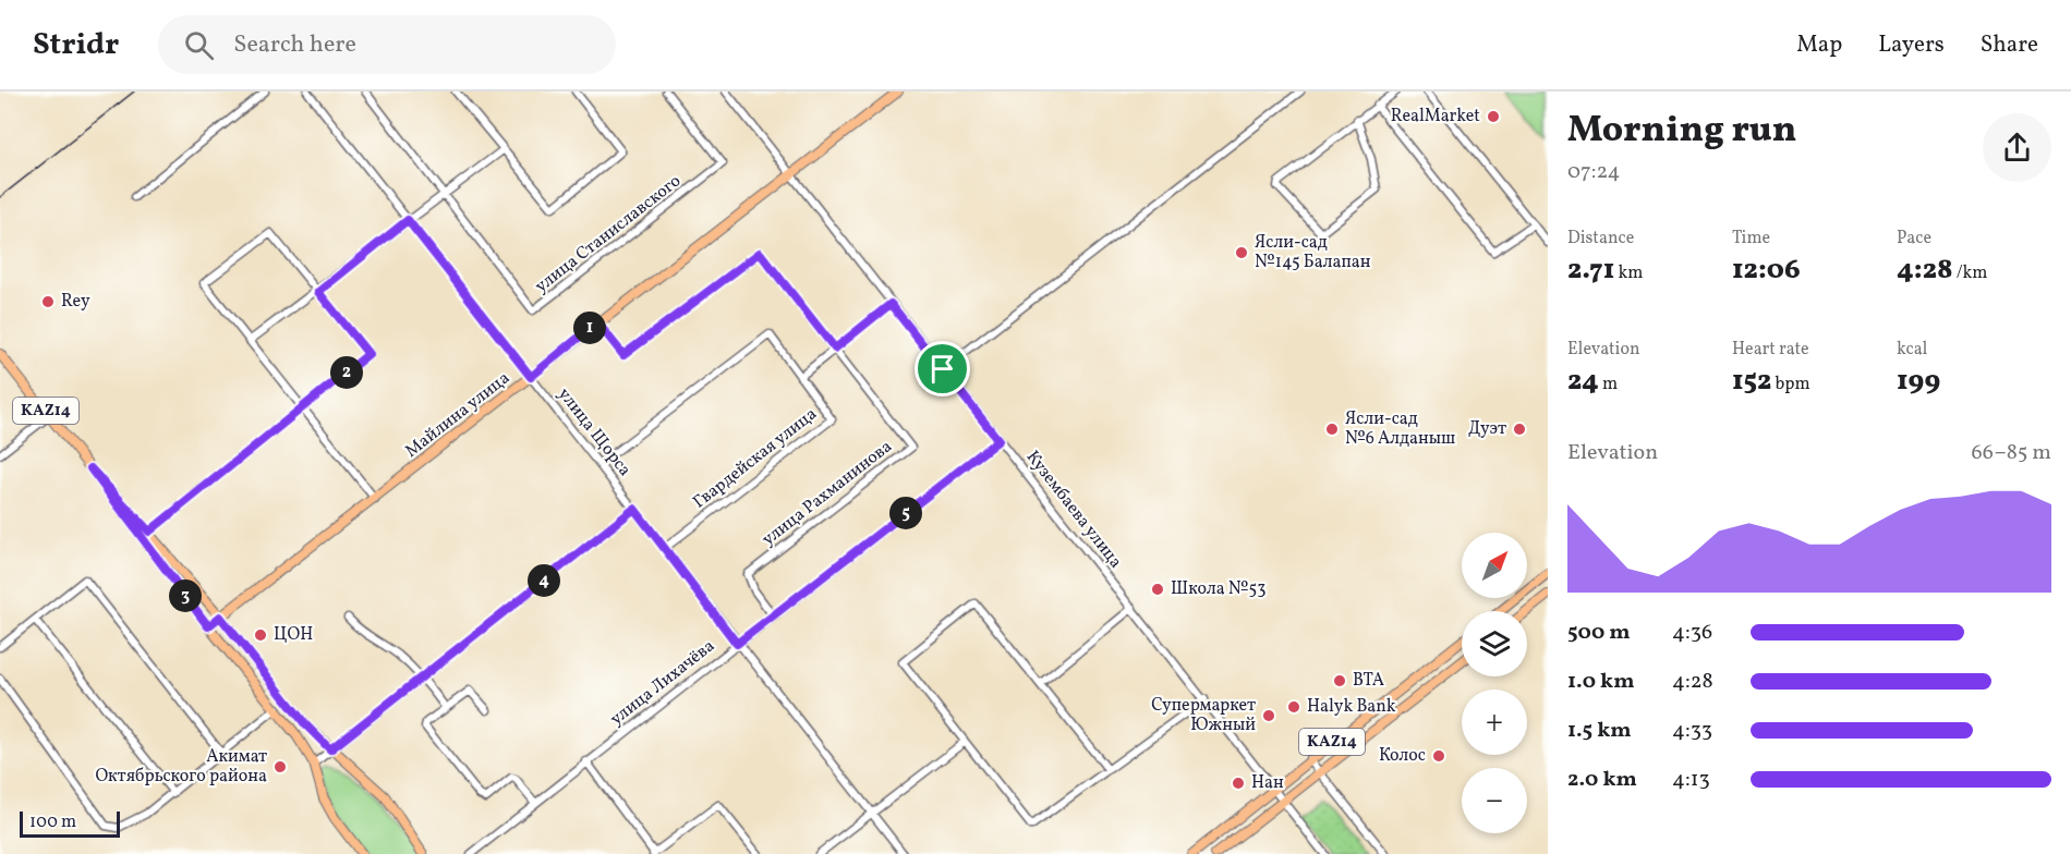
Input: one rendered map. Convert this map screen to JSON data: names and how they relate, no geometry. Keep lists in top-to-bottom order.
{
  "streets": {
    "main road": ["KAZ14", "Майлина улица"],
    "street": [
      "улица Станиславского",
      "улица Щорса",
      "Гвардейская улица",
      "улица Рахманинова",
      "Кузембаева улица",
      "улица Лихачёва"
    ]
  },
  "crossings": [
    ["KAZ14", "Майлина улица"],
    ["KAZ14", "Кузембаева улица"],
    ["Майлина улица", "улица Щорса"],
    ["Майлина улица", "улица Рахманинова"],
    ["Майлина улица", "Кузембаева улица"],
    ["улица Щорса", "Гвардейская улица"],
    ["улица Щорса", "улица Лихачёва"],
    ["улица Рахманинова", "улица Лихачёва"],
    ["Кузембаева улица", "улица Лихачёва"]
  ],
  "places": [
    "RealMarket",
    "Ясли-сад №145 Балапан",
    "Rey",
    "Ясли-сад №6 Алданыш",
    "Дуэт",
    "Школа №53",
    "ЦОН",
    "BTA",
    "Halyk Bank",
    "Супермаркет Южный",
    "Колос",
    "Акимат Октябрьского района",
    "Нан"
  ],
  "scale_bar": "100 m",
  "north": "top right",
  "page": {
    "header": "Stridr",
    "search": "Search here",
    "nav": ["Map", "Layers", "Share"],
    "heading": ["Morning run", "07:24"],
    "stats": [
      ["Distance", "2.71 km"],
      ["Time", "12:06"],
      ["Pace", "4:28 /km"],
      ["Elevation", "24 m"],
      ["Heart rate", "152 bpm"],
      ["kcal", "199"]
    ],
    "pins": [
      "1",
      "2",
      "5",
      "4",
      "3"
    ],
    "chart": ["Elevation", "66–85 m"],
    "map_buttons": ["+", "−"],
    "list": [
      {
        "name": "500 m",
        "note": "4:36"
      },
      {
        "name": "1.0 km",
        "note": "4:28"
      },
      {
        "name": "1.5 km",
        "note": "4:33"
      },
      {
        "name": "2.0 km",
        "note": "4:13"
      }
    ],
    "scale": "100 m"
  }
}
